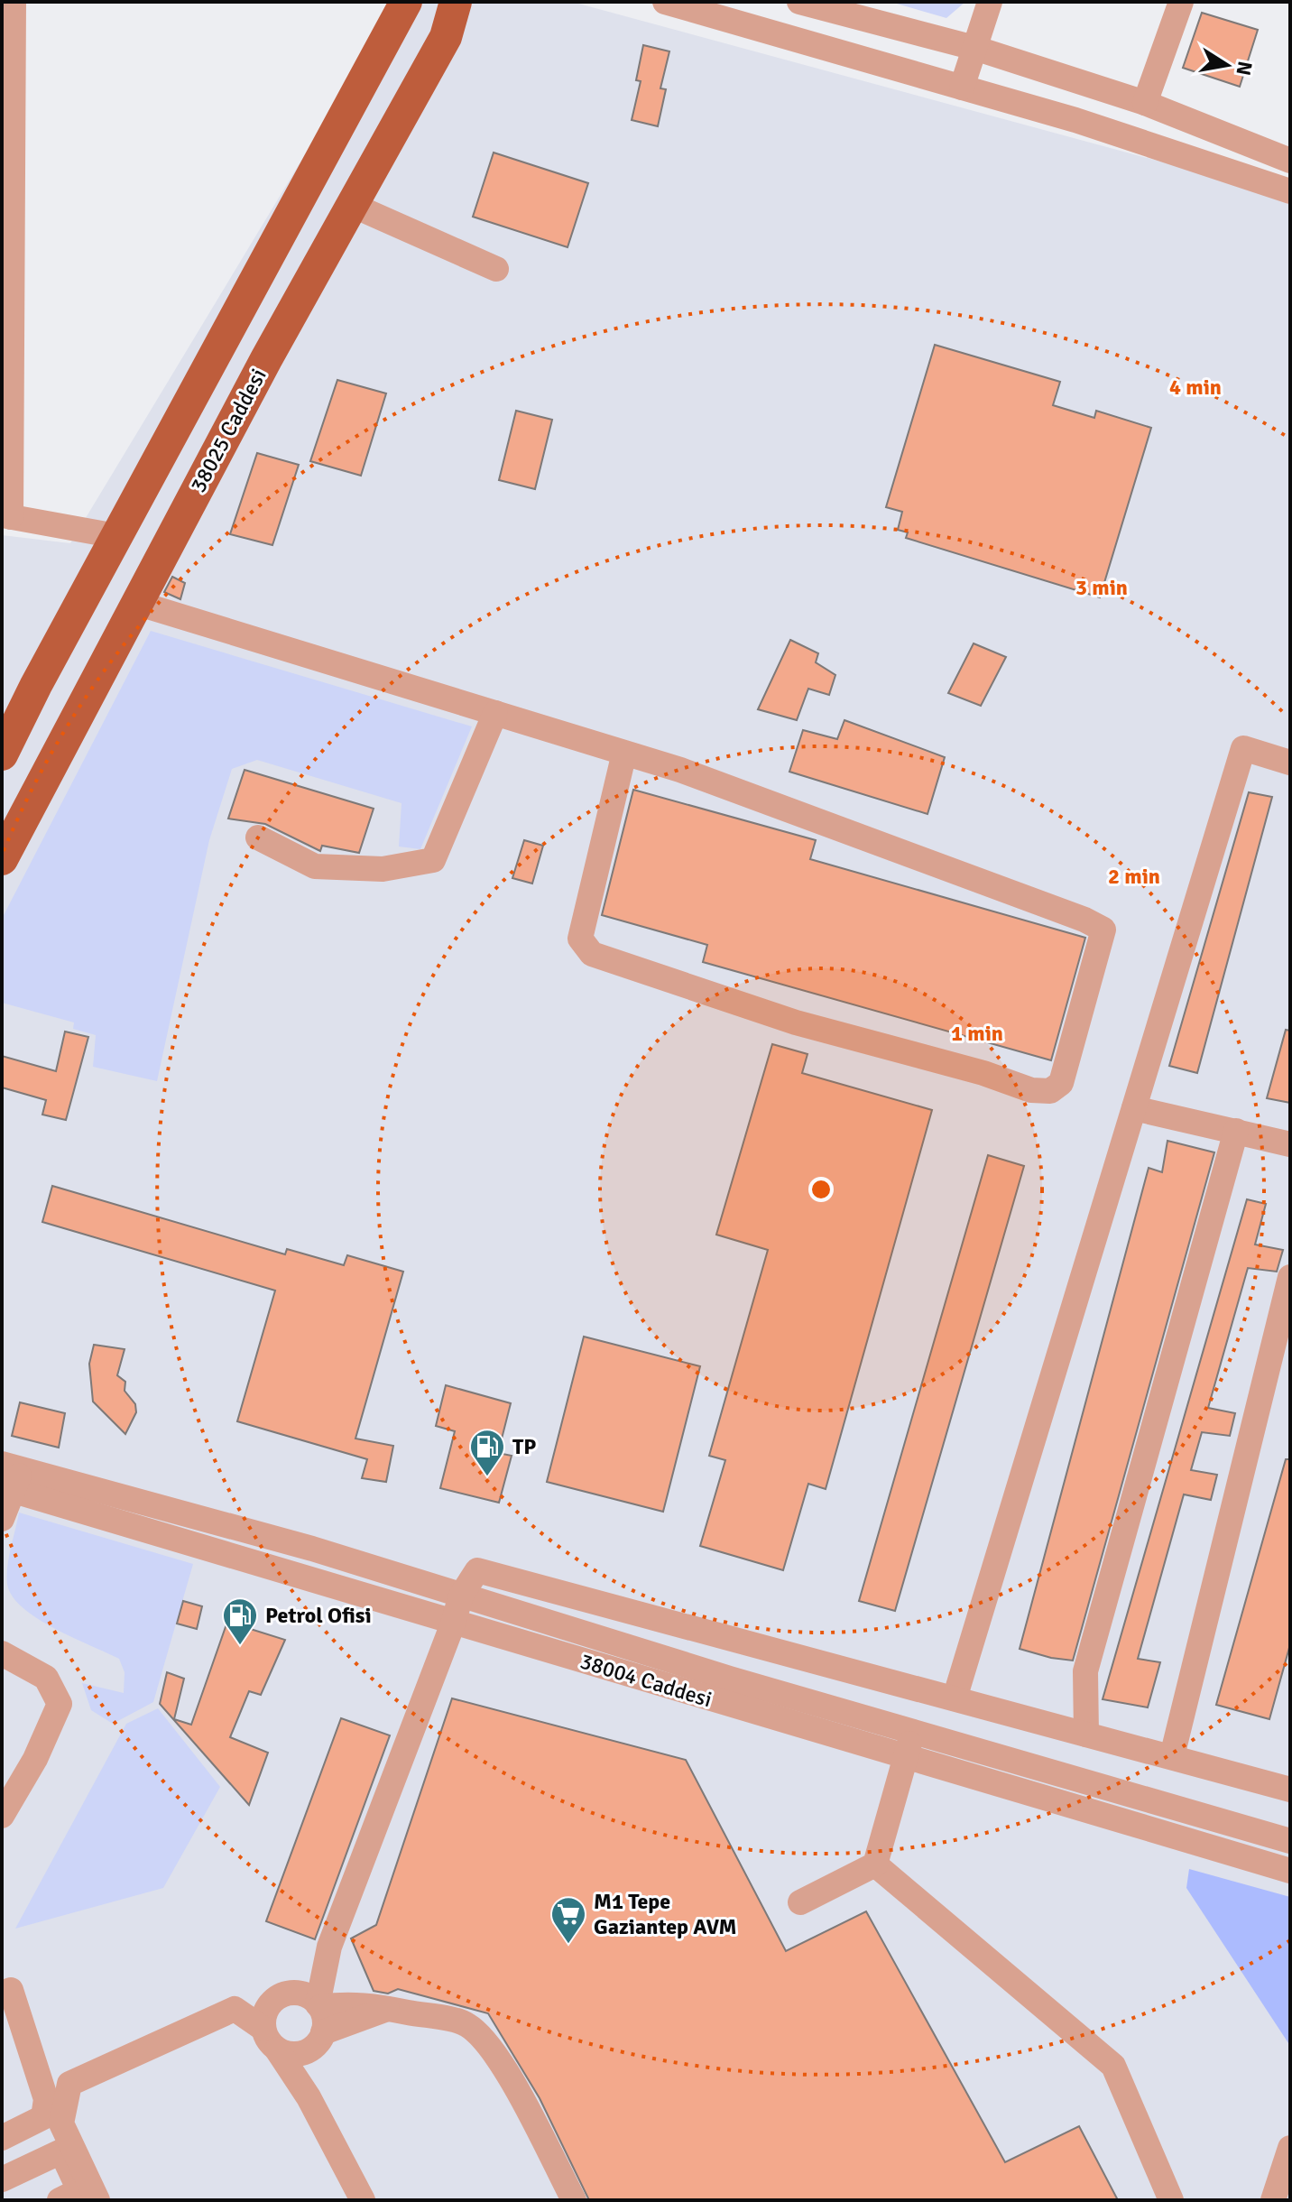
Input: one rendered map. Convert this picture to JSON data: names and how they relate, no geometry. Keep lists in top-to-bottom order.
{
  "streets": {
    "main road": ["38025 Caddesi"],
    "street": ["38004 Caddesi"]
  },
  "places": {
    "fuel station": ["TP", "Petrol Ofisi"],
    "supermarket": ["M1 Tepe Gaziantep AVM"]
  },
  "north": "right",
  "rings": [
    "4 min",
    "3 min",
    "2 min",
    "1 min"
  ]
}
